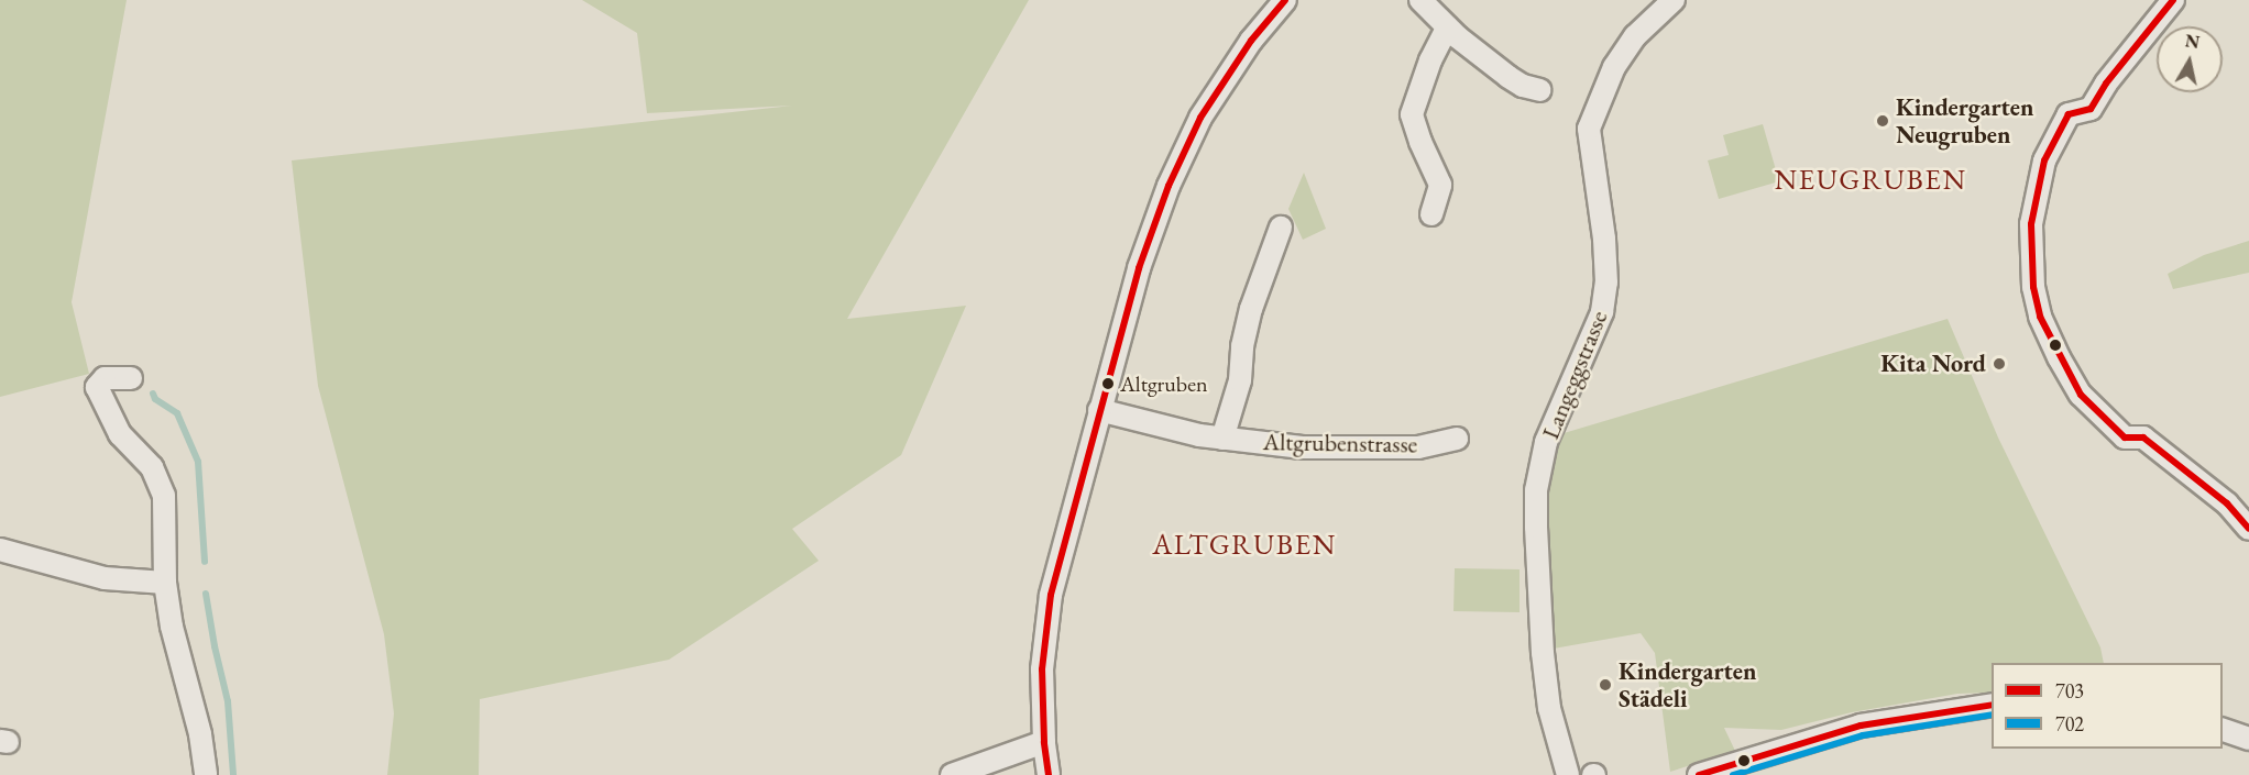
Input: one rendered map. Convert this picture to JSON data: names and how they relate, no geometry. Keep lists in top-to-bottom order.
{
  "streets": {
    "street": ["Langeggstrasse", "Altgrubenstrasse"]
  },
  "districts": ["NEUGRUBEN", "ALTGRUBEN"],
  "places": [
    "Kindergarten Neugruben",
    "Kita Nord",
    "Altgruben",
    "Kindergarten Städeli"
  ],
  "lines": ["transit line 703", "transit line 702"],
  "legend": ["703", "702"],
  "north": "top"
}
